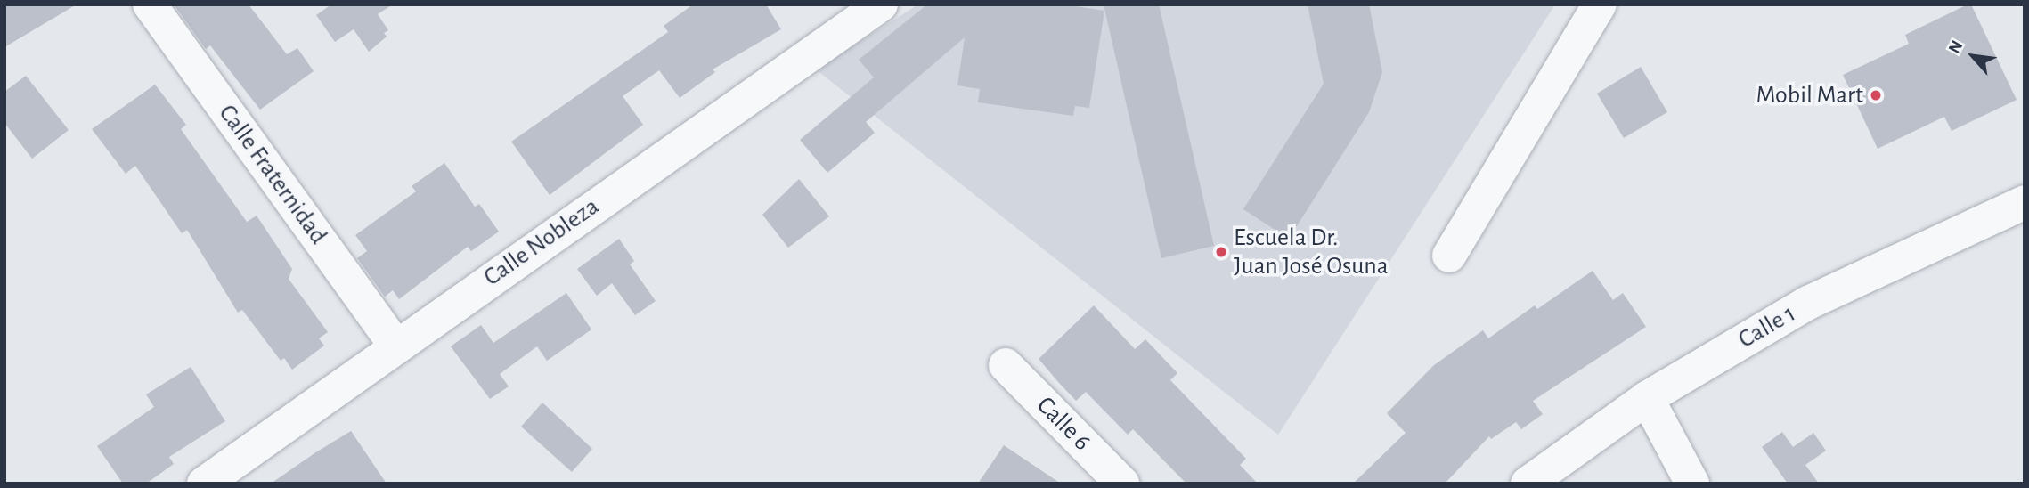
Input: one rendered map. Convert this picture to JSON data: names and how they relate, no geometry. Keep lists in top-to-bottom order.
{
  "streets": {
    "street": [
      "Calle Fraternidad",
      "Calle Nobleza",
      "Calle 1",
      "Calle 6"
    ]
  },
  "crossings": [
    ["Calle Fraternidad", "Calle Nobleza"]
  ],
  "places": ["Mobil Mart", "Escuela Dr. Juan José Osuna"],
  "north": "top left"
}
